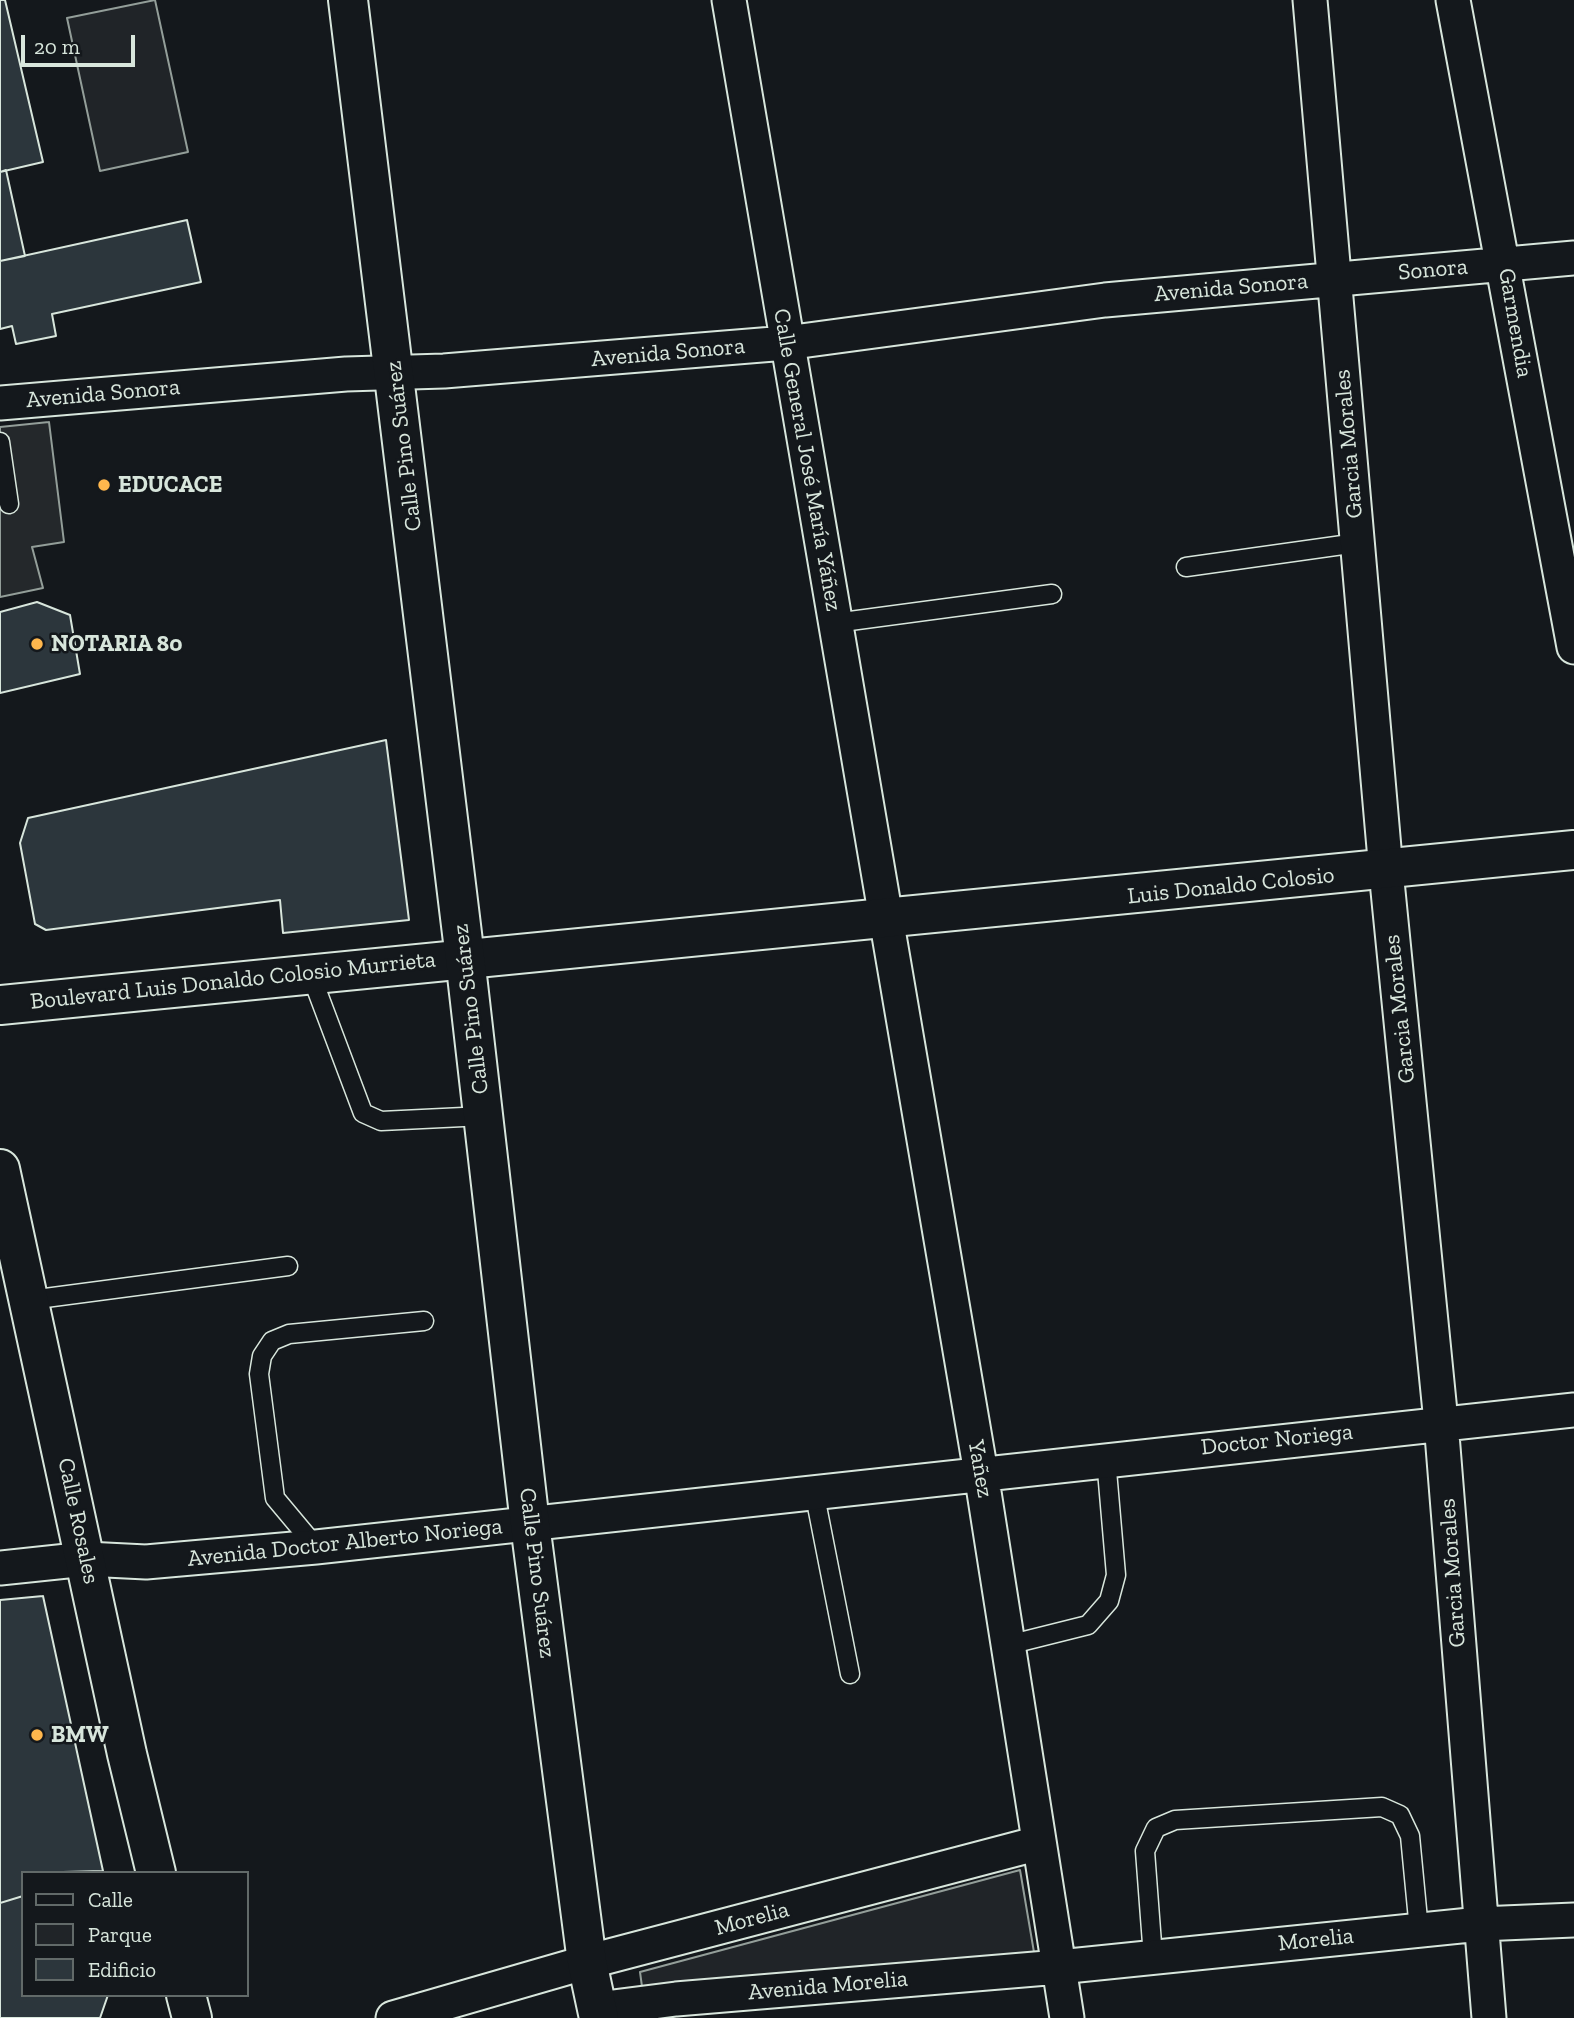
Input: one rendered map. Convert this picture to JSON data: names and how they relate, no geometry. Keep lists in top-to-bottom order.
{
  "streets": {
    "main road": [
      "Calle Pino Suárez",
      "Luis Donaldo Colosio",
      "Boulevard Luis Donaldo Colosio Murrieta",
      "Calle Rosales"
    ],
    "street": [
      "Sonora",
      "Avenida Sonora",
      "Garmendia",
      "Garcia Morales",
      "Calle General José María Yáñez",
      "Doctor Noriega",
      "Yañez",
      "Avenida Doctor Alberto Noriega",
      "Morelia",
      "Avenida Morelia"
    ]
  },
  "crossings": [
    ["Sonora", "Avenida Sonora"],
    ["Sonora", "Garmendia"],
    ["Sonora", "Garcia Morales"],
    ["Avenida Sonora", "Garcia Morales"],
    ["Avenida Sonora", "Calle Pino Suárez"],
    ["Avenida Sonora", "Calle General José María Yáñez"],
    ["Garcia Morales", "Luis Donaldo Colosio"],
    ["Garcia Morales", "Doctor Noriega"],
    ["Garcia Morales", "Morelia"],
    ["Calle Pino Suárez", "Luis Donaldo Colosio"],
    ["Calle Pino Suárez", "Boulevard Luis Donaldo Colosio Murrieta"],
    ["Calle Pino Suárez", "Avenida Doctor Alberto Noriega"],
    ["Calle Pino Suárez", "Morelia"],
    ["Calle Pino Suárez", "Avenida Morelia"],
    ["Calle General José María Yáñez", "Luis Donaldo Colosio"],
    ["Calle General José María Yáñez", "Yañez"],
    ["Luis Donaldo Colosio", "Boulevard Luis Donaldo Colosio Murrieta"],
    ["Luis Donaldo Colosio", "Yañez"],
    ["Doctor Noriega", "Yañez"],
    ["Doctor Noriega", "Avenida Doctor Alberto Noriega"],
    ["Yañez", "Avenida Doctor Alberto Noriega"],
    ["Yañez", "Morelia"],
    ["Yañez", "Avenida Morelia"],
    ["Calle Rosales", "Avenida Doctor Alberto Noriega"],
    ["Morelia", "Avenida Morelia"]
  ],
  "places": ["EDUCACE", "NOTARIA 80", "BMW"],
  "legend": ["Calle", "Parque", "Edificio"],
  "scale_bar": "20 m"
}
